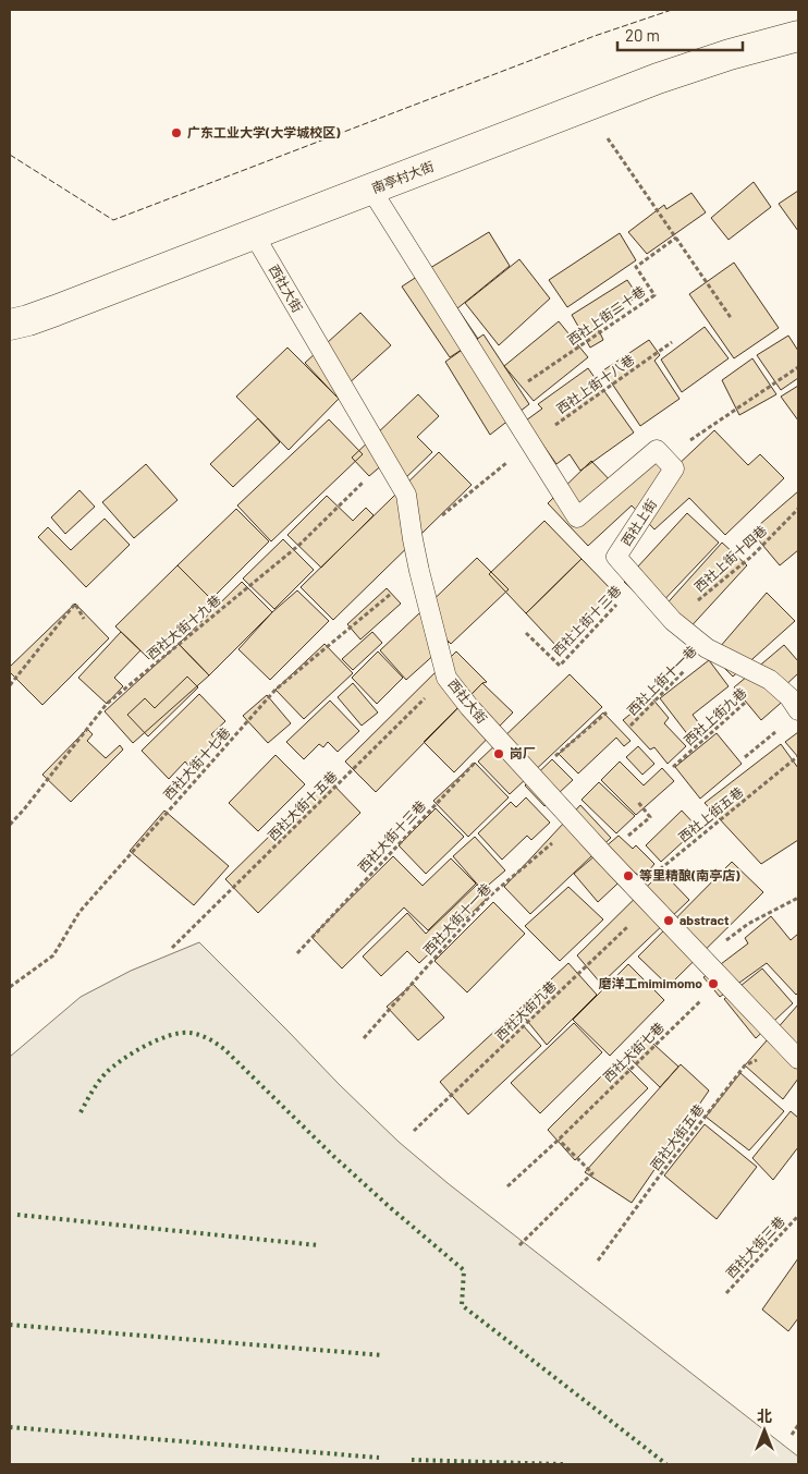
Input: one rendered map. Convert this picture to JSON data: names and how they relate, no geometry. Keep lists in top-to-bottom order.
{
  "streets": {
    "street": ["南亭村大街"],
    "lane": ["西社大街", "西社上街"],
    "path": [
      "西社上街二十巷",
      "西社上街十八巷",
      "西社上街十四巷",
      "西社上街十三巷",
      "西社大街十九巷",
      "西社上街十一巷",
      "西社上街九巷",
      "西社大街十七巷",
      "西社大街十五巷",
      "西社上街五巷",
      "西社大街十三巷",
      "西社大街十一巷",
      "西社大街九巷",
      "西社大街七巷",
      "西社大街五巷",
      "西社大街三巷"
    ]
  },
  "crossings": [
    ["南亭村大街", "西社大街"],
    ["南亭村大街", "西社上街"],
    ["西社大街", "西社大街十九巷"],
    ["西社大街", "西社大街十七巷"],
    ["西社大街", "西社大街十五巷"],
    ["西社大街", "西社上街五巷"],
    ["西社大街", "西社大街十三巷"],
    ["西社大街", "西社大街十一巷"],
    ["西社大街", "西社大街九巷"],
    ["西社大街", "西社大街七巷"],
    ["西社大街", "西社大街五巷"],
    ["西社上街二十巷", "西社上街"],
    ["西社上街十八巷", "西社上街"],
    ["西社上街", "西社上街十四巷"],
    ["西社上街", "西社上街十三巷"],
    ["西社上街", "西社上街十一巷"],
    ["西社上街", "西社上街九巷"]
  ],
  "places": [
    "广东工业大学(大学城校区)",
    "岗厂",
    "等里精酿(南亭店)",
    "abstract",
    "磨洋工mimimomo"
  ],
  "scale_bar": "20 m",
  "north": "top"
}
